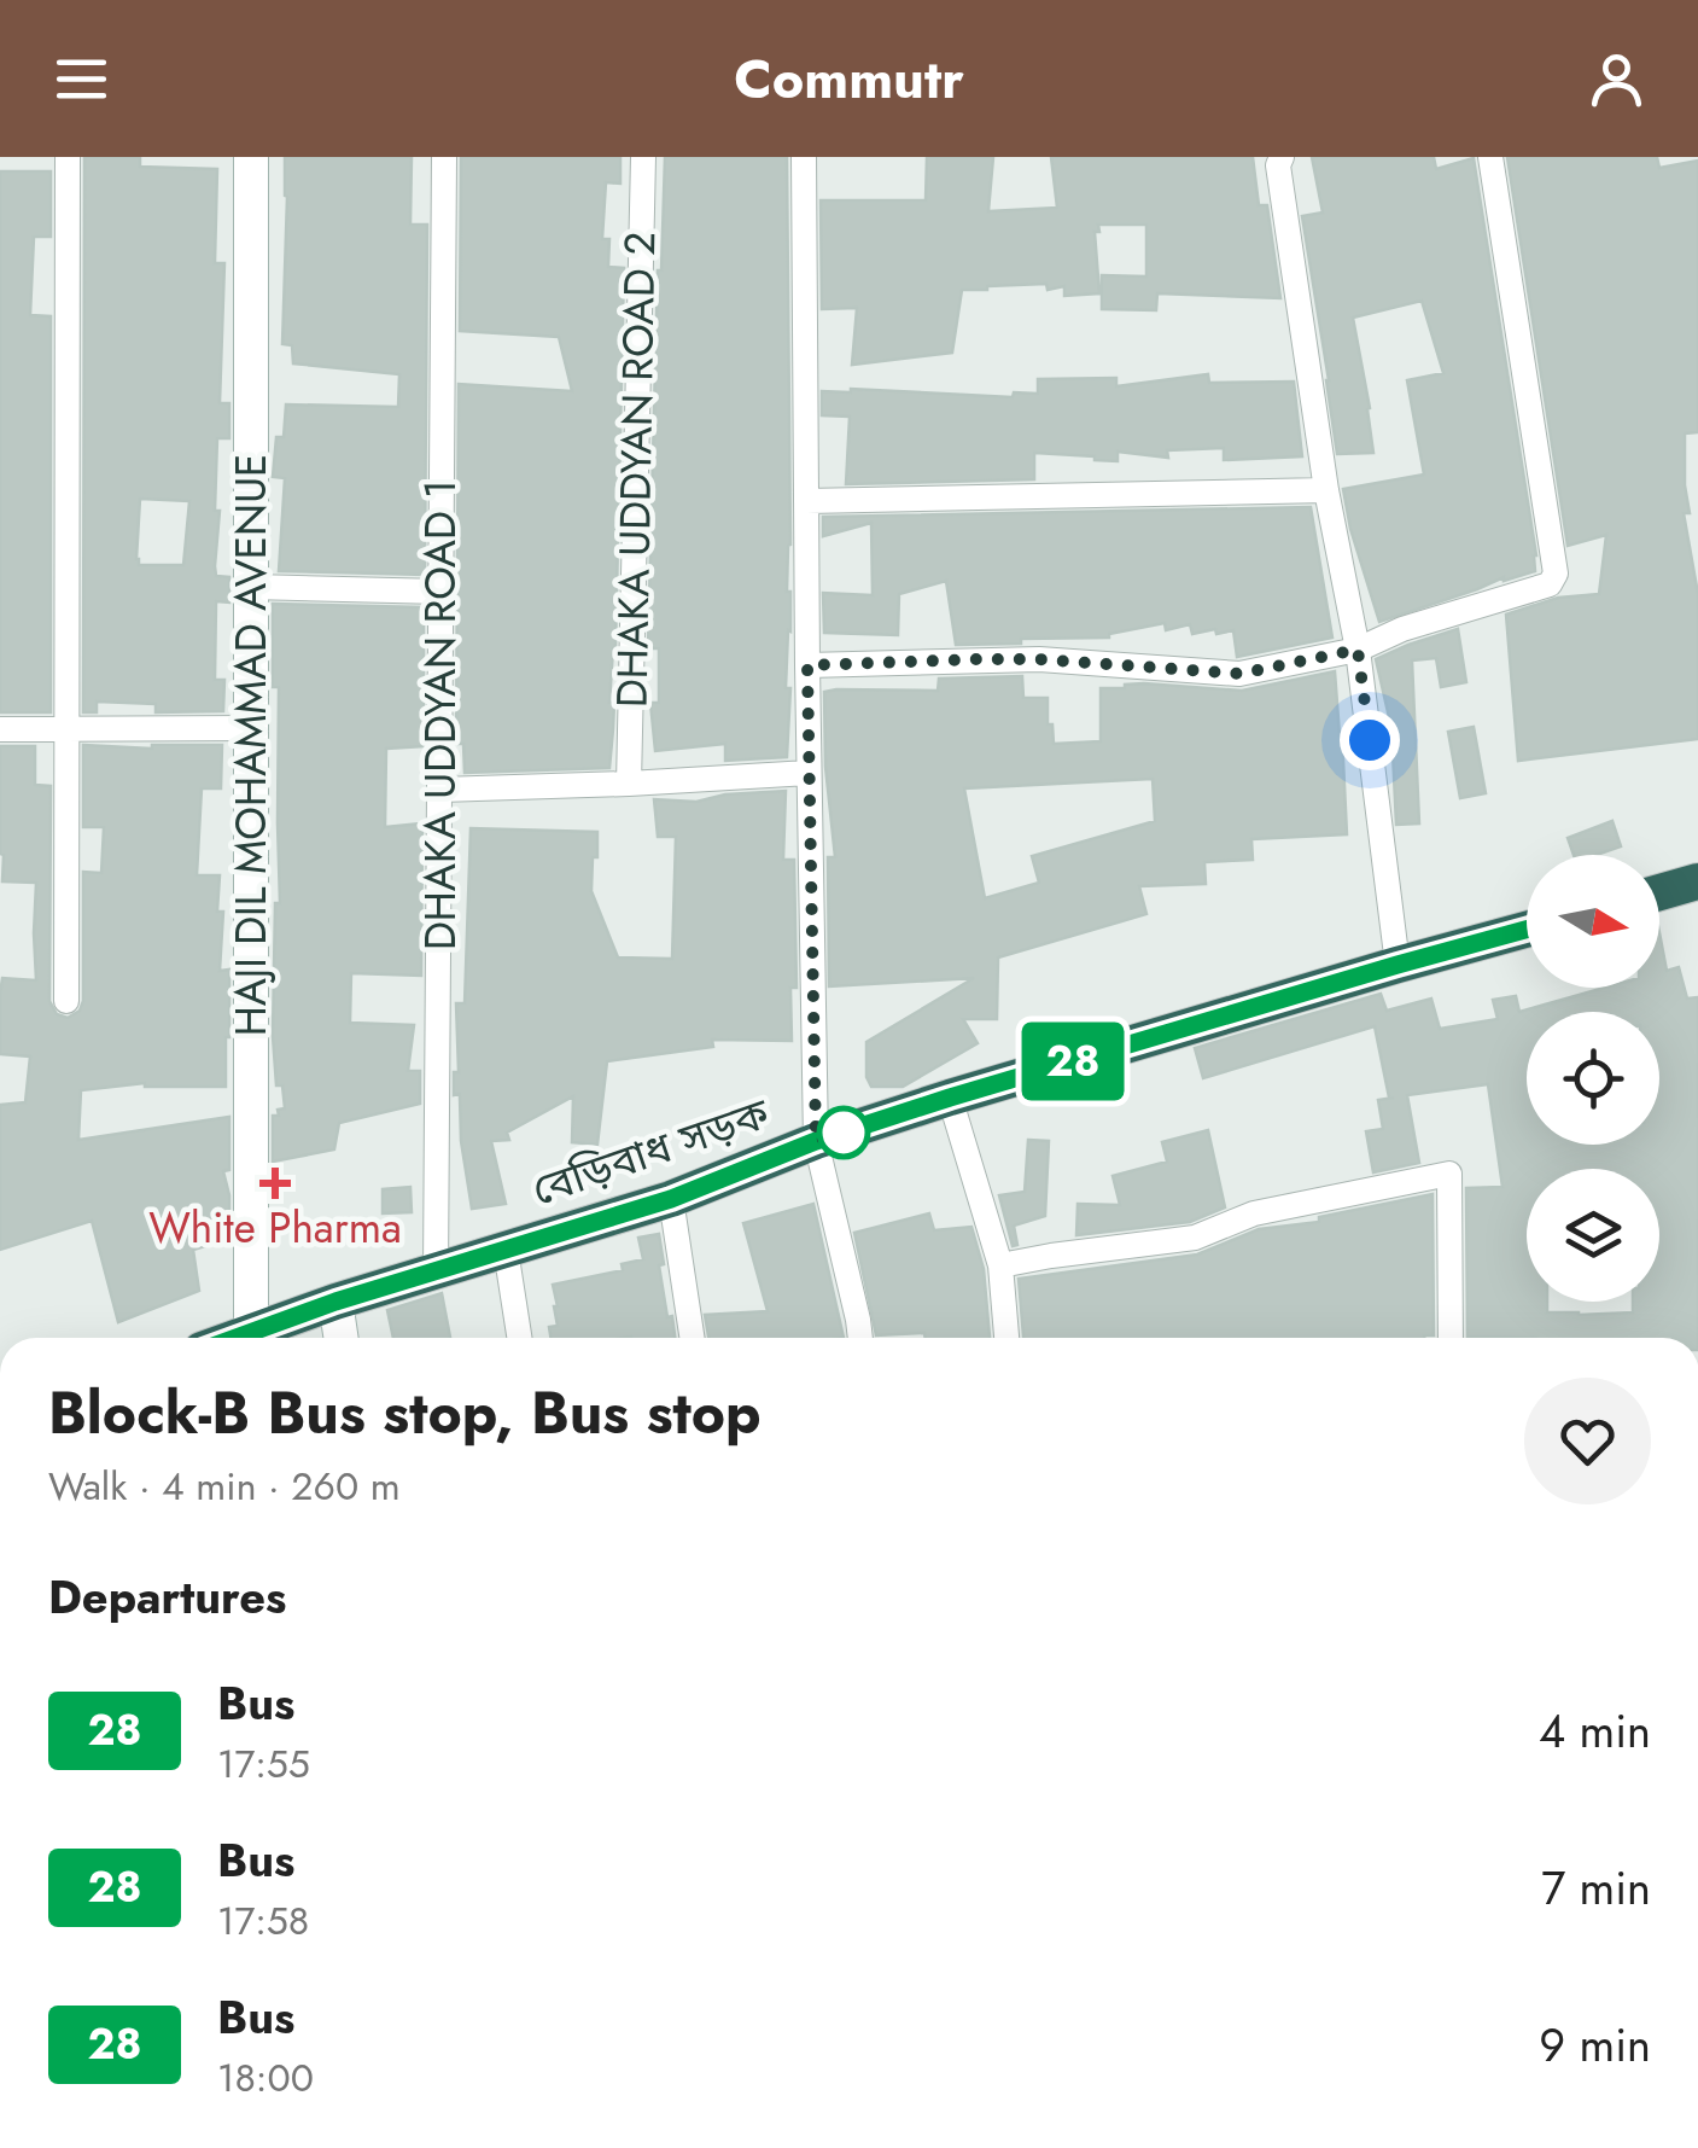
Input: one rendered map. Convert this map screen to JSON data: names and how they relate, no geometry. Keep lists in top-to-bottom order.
{
  "streets": {
    "highway": ["বেড়িবাধ সড়ক"],
    "street": ["DHAKA UDDYAN ROAD 2", "DHAKA UDDYAN ROAD 1", "HAJI DIL MOHAMMAD AVENUE"]
  },
  "crossings": [
    ["DHAKA UDDYAN ROAD 1", "বেড়িবাধ সড়ক"],
    ["HAJI DIL MOHAMMAD AVENUE", "বেড়িবাধ সড়ক"]
  ],
  "places": {
    "health": ["White Pharma"]
  },
  "lines": ["bus line 28"],
  "north": "right",
  "page": {
    "header": "Commutr",
    "on_map": "28",
    "heading": [
      ["Block-B Bus stop, Bus stop", "Walk · 4 min · 260 m"],
      "Departures"
    ],
    "list": [
      {
        "mark": "28",
        "name": "Bus",
        "note": "17:55",
        "value": "4 min"
      },
      {
        "mark": "28",
        "name": "Bus",
        "note": "17:58",
        "value": "7 min"
      },
      {
        "mark": "28",
        "name": "Bus",
        "note": "18:00",
        "value": "9 min"
      }
    ]
  }
}
